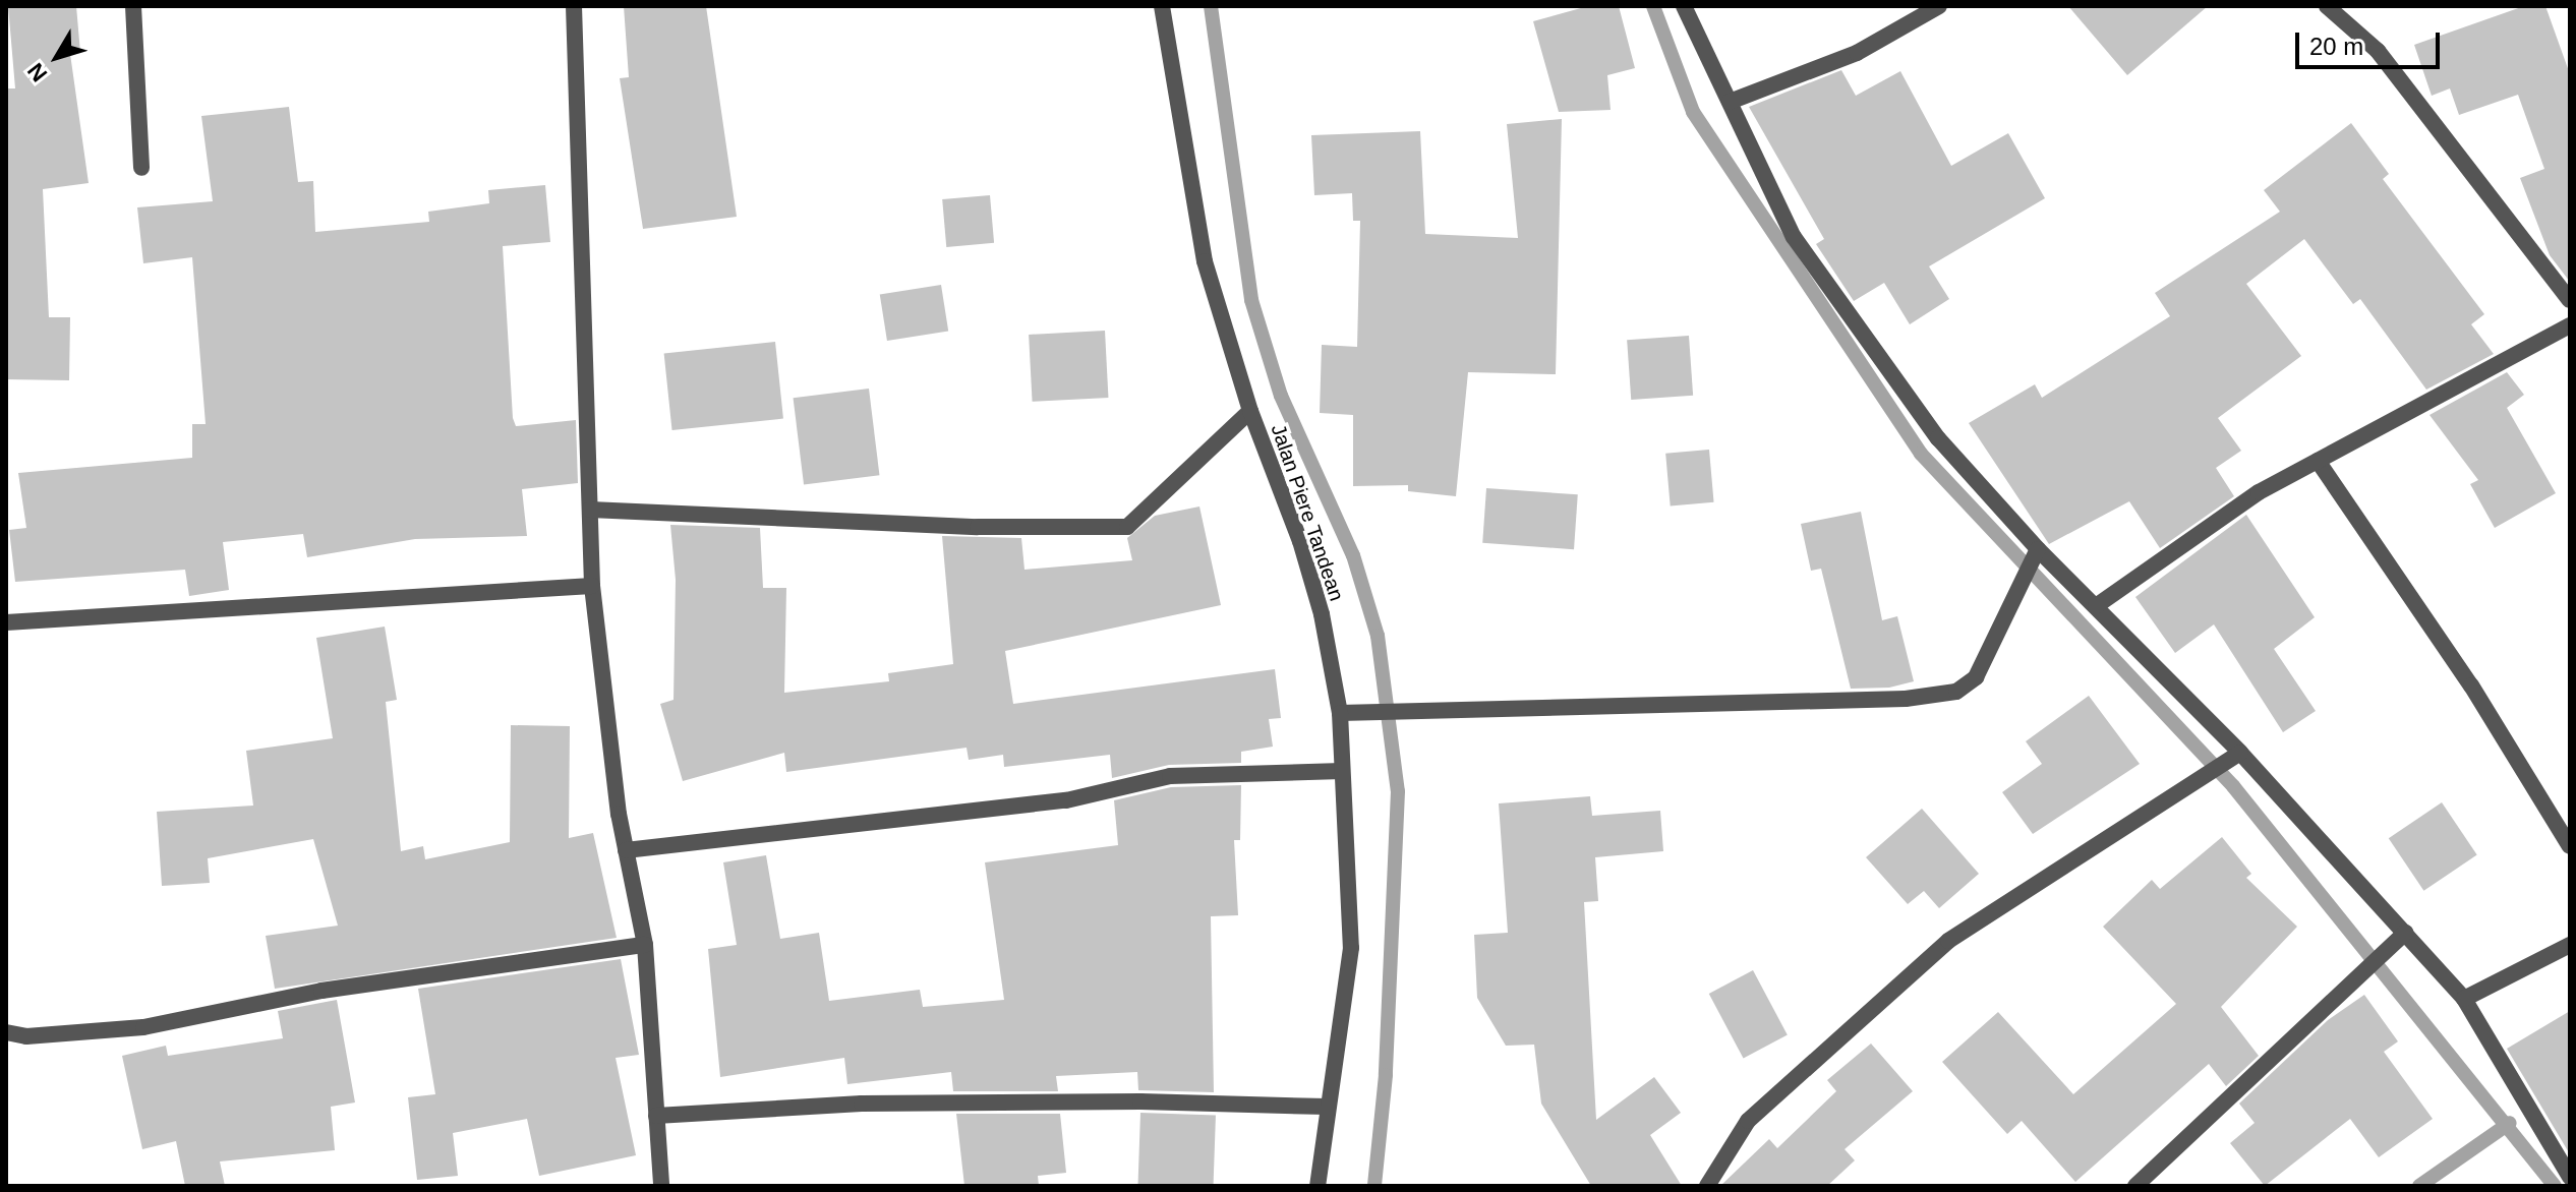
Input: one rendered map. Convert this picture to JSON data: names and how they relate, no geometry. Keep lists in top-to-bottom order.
{
  "streets": {
    "street": ["Jalan Piere Tandean"]
  },
  "scale_bar": "20 m",
  "north": "bottom left"
}
